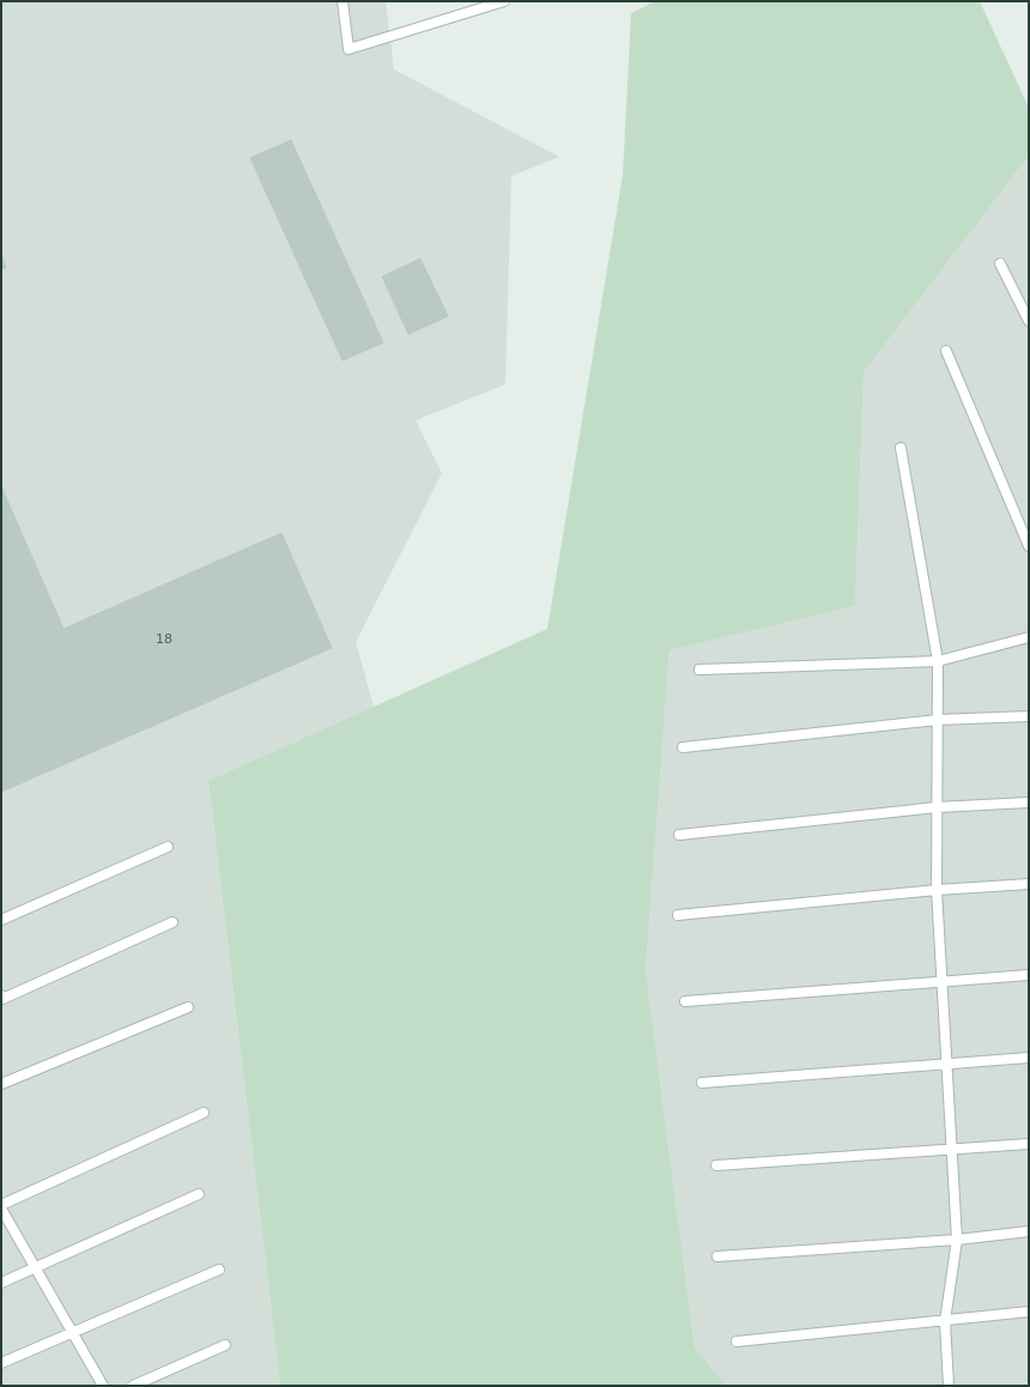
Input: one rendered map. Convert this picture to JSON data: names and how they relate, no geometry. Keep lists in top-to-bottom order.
{
  "house_numbers": ["18"]
}
